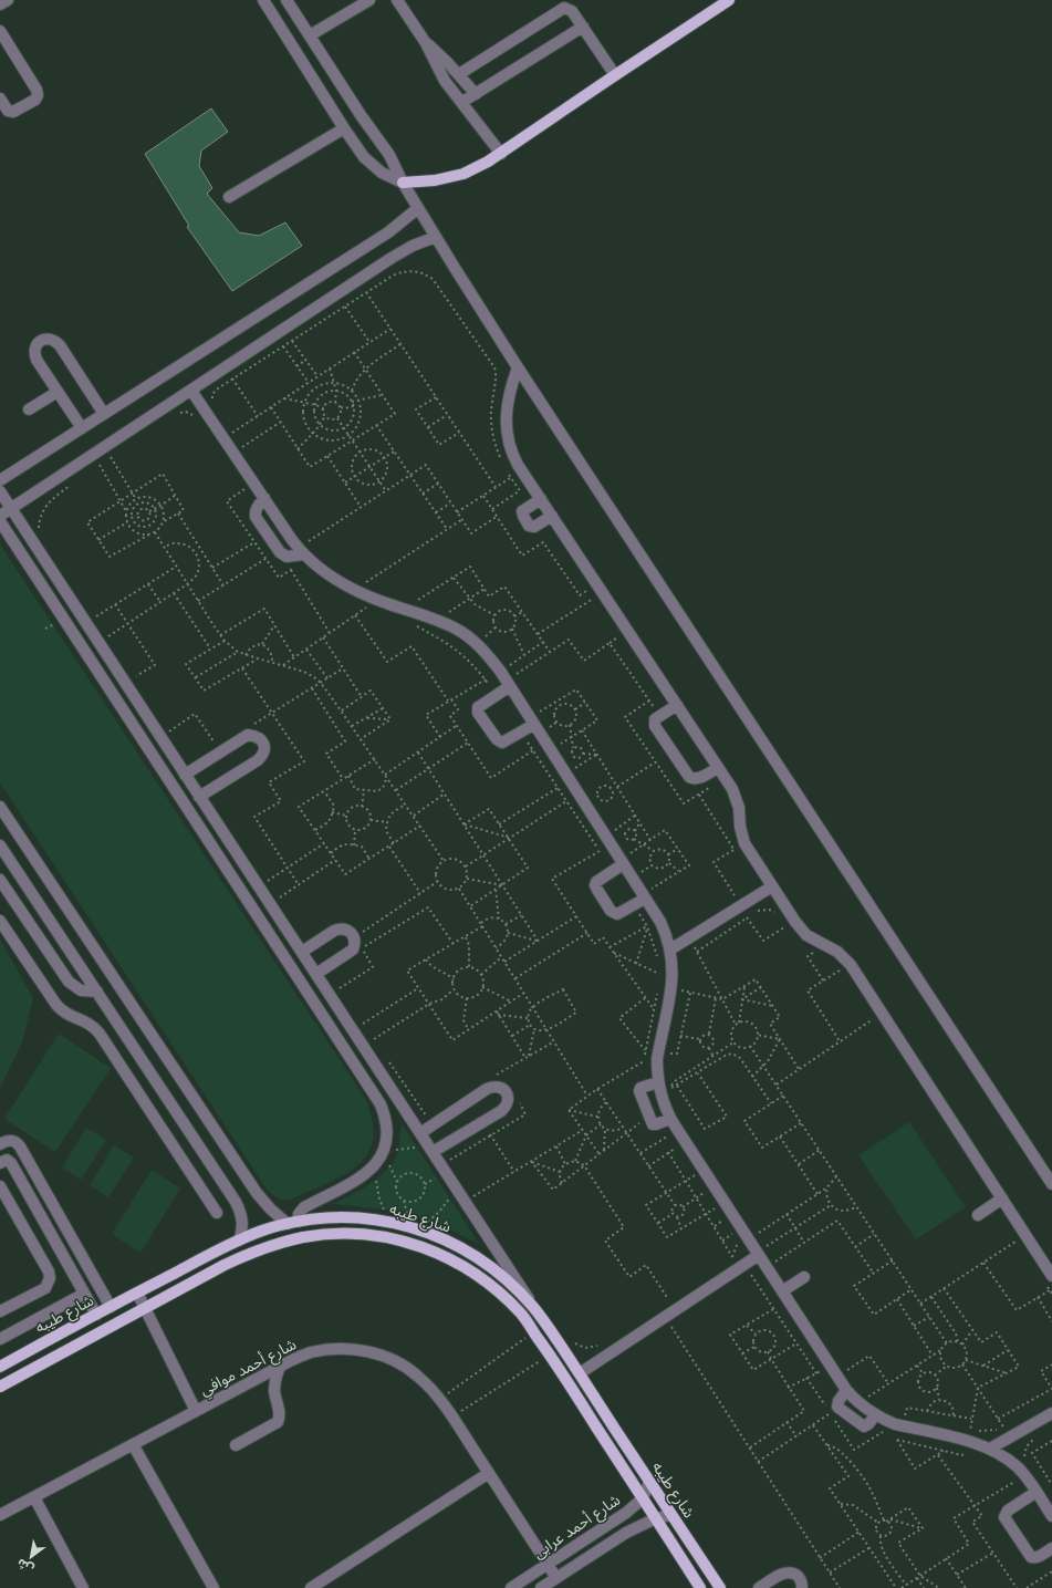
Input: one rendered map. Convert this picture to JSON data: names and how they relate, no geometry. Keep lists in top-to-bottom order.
{
  "streets": {
    "main road": ["شارع طيبه"],
    "street": ["شارع أحمد موافي", "شارع أحمد عرابى"]
  },
  "crossings": [
    ["شارع طيبه", "شارع أحمد عرابى"],
    ["شارع أحمد موافي", "شارع أحمد عرابى"]
  ],
  "north": "bottom left"
}
